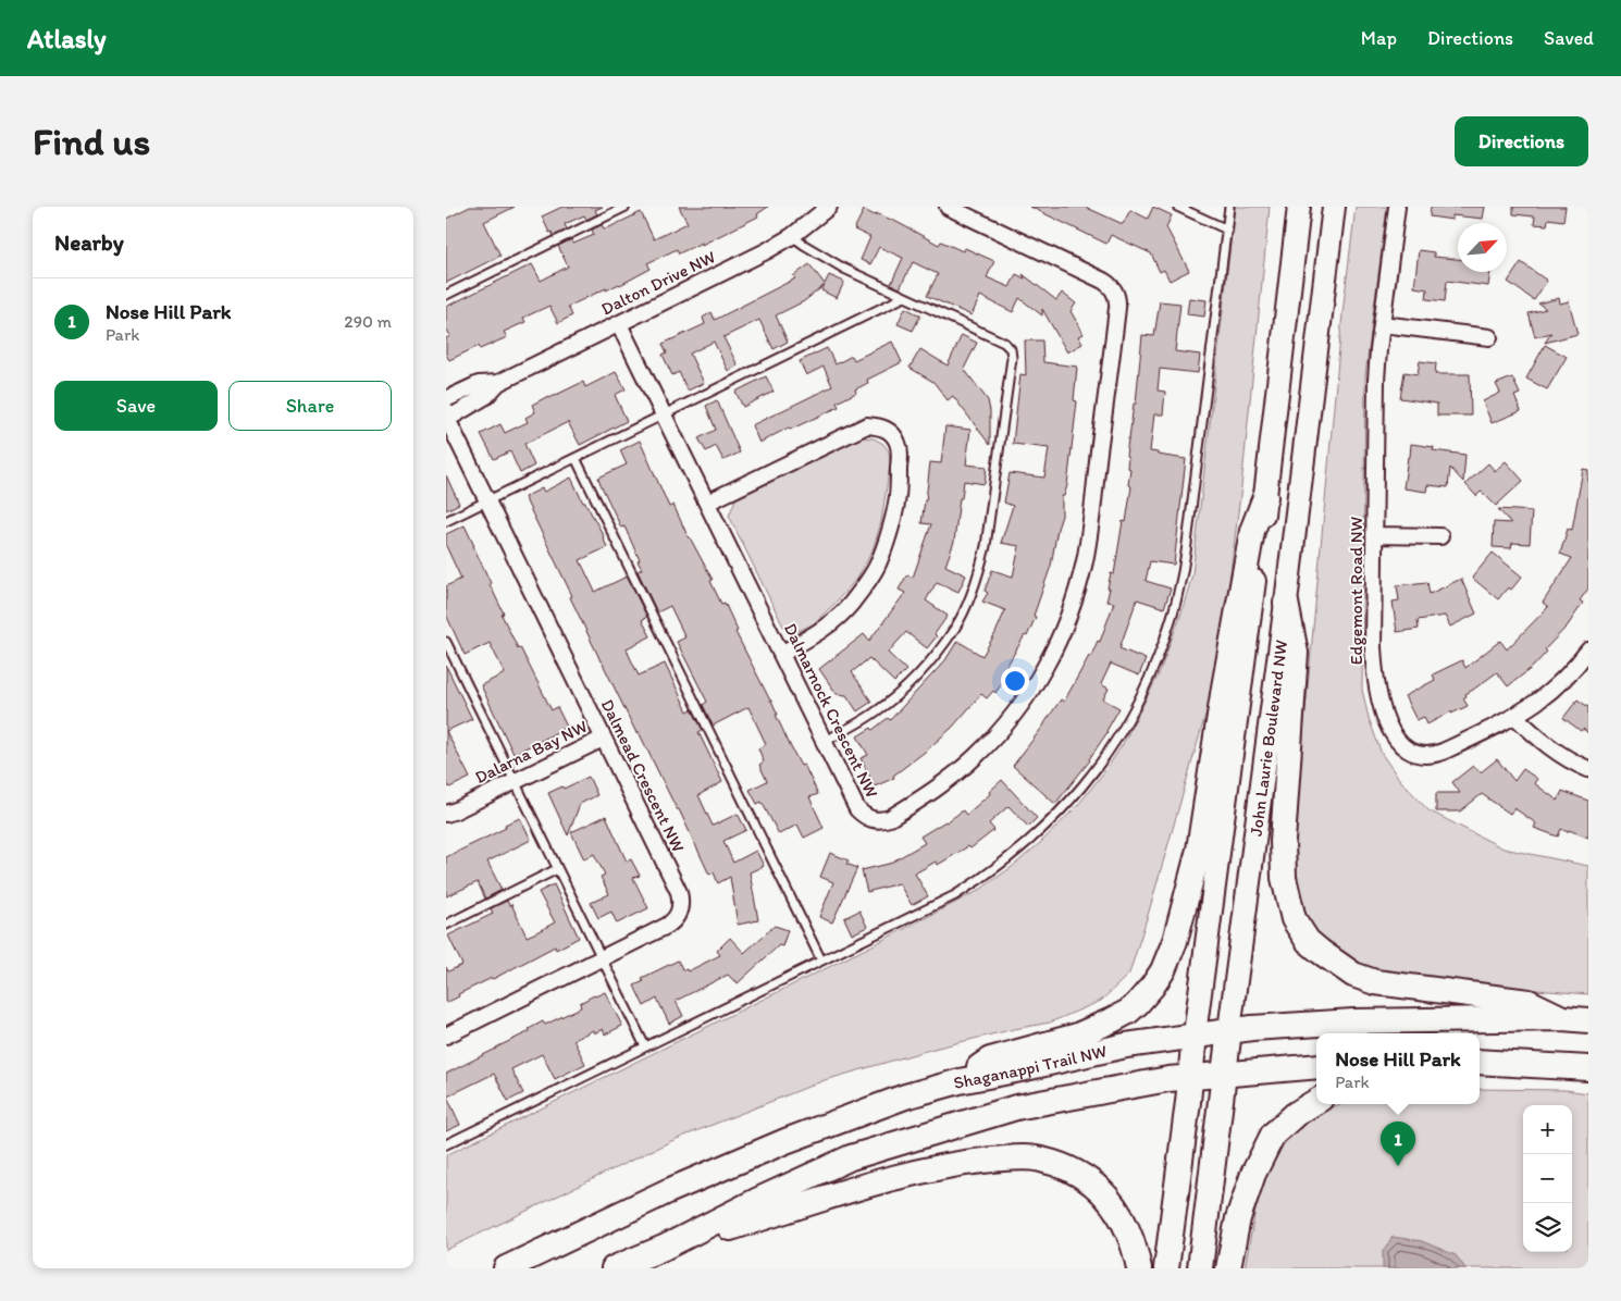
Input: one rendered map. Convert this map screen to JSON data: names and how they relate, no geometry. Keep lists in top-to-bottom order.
{
  "streets": {
    "main road": ["John Laurie Boulevard NW", "Shaganappi Trail NW"],
    "street": [
      "Dalton Drive NW",
      "Edgemont Road NW",
      "Dalmarnock Crescent NW",
      "Dalarna Bay NW",
      "Dalmead Crescent NW"
    ]
  },
  "crossings": [
    ["Dalton Drive NW", "Dalmarnock Crescent NW"],
    ["Dalton Drive NW", "Dalmead Crescent NW"],
    ["John Laurie Boulevard NW", "Shaganappi Trail NW"],
    ["Dalarna Bay NW", "Dalmead Crescent NW"]
  ],
  "north": "top right",
  "page": {
    "header": "Atlasly",
    "nav": ["Map", "Directions", "Saved"],
    "buttons": [
      "Directions",
      ["Save", "Share"]
    ],
    "title": "Find us",
    "heading": "Nearby",
    "list": [
      {
        "mark": "1",
        "name": "Nose Hill Park",
        "note": "Park",
        "value": "290 m"
      }
    ],
    "popup": ["Nose Hill Park", "Park"],
    "map_buttons": ["+", "−"],
    "pins": "1"
  }
}
